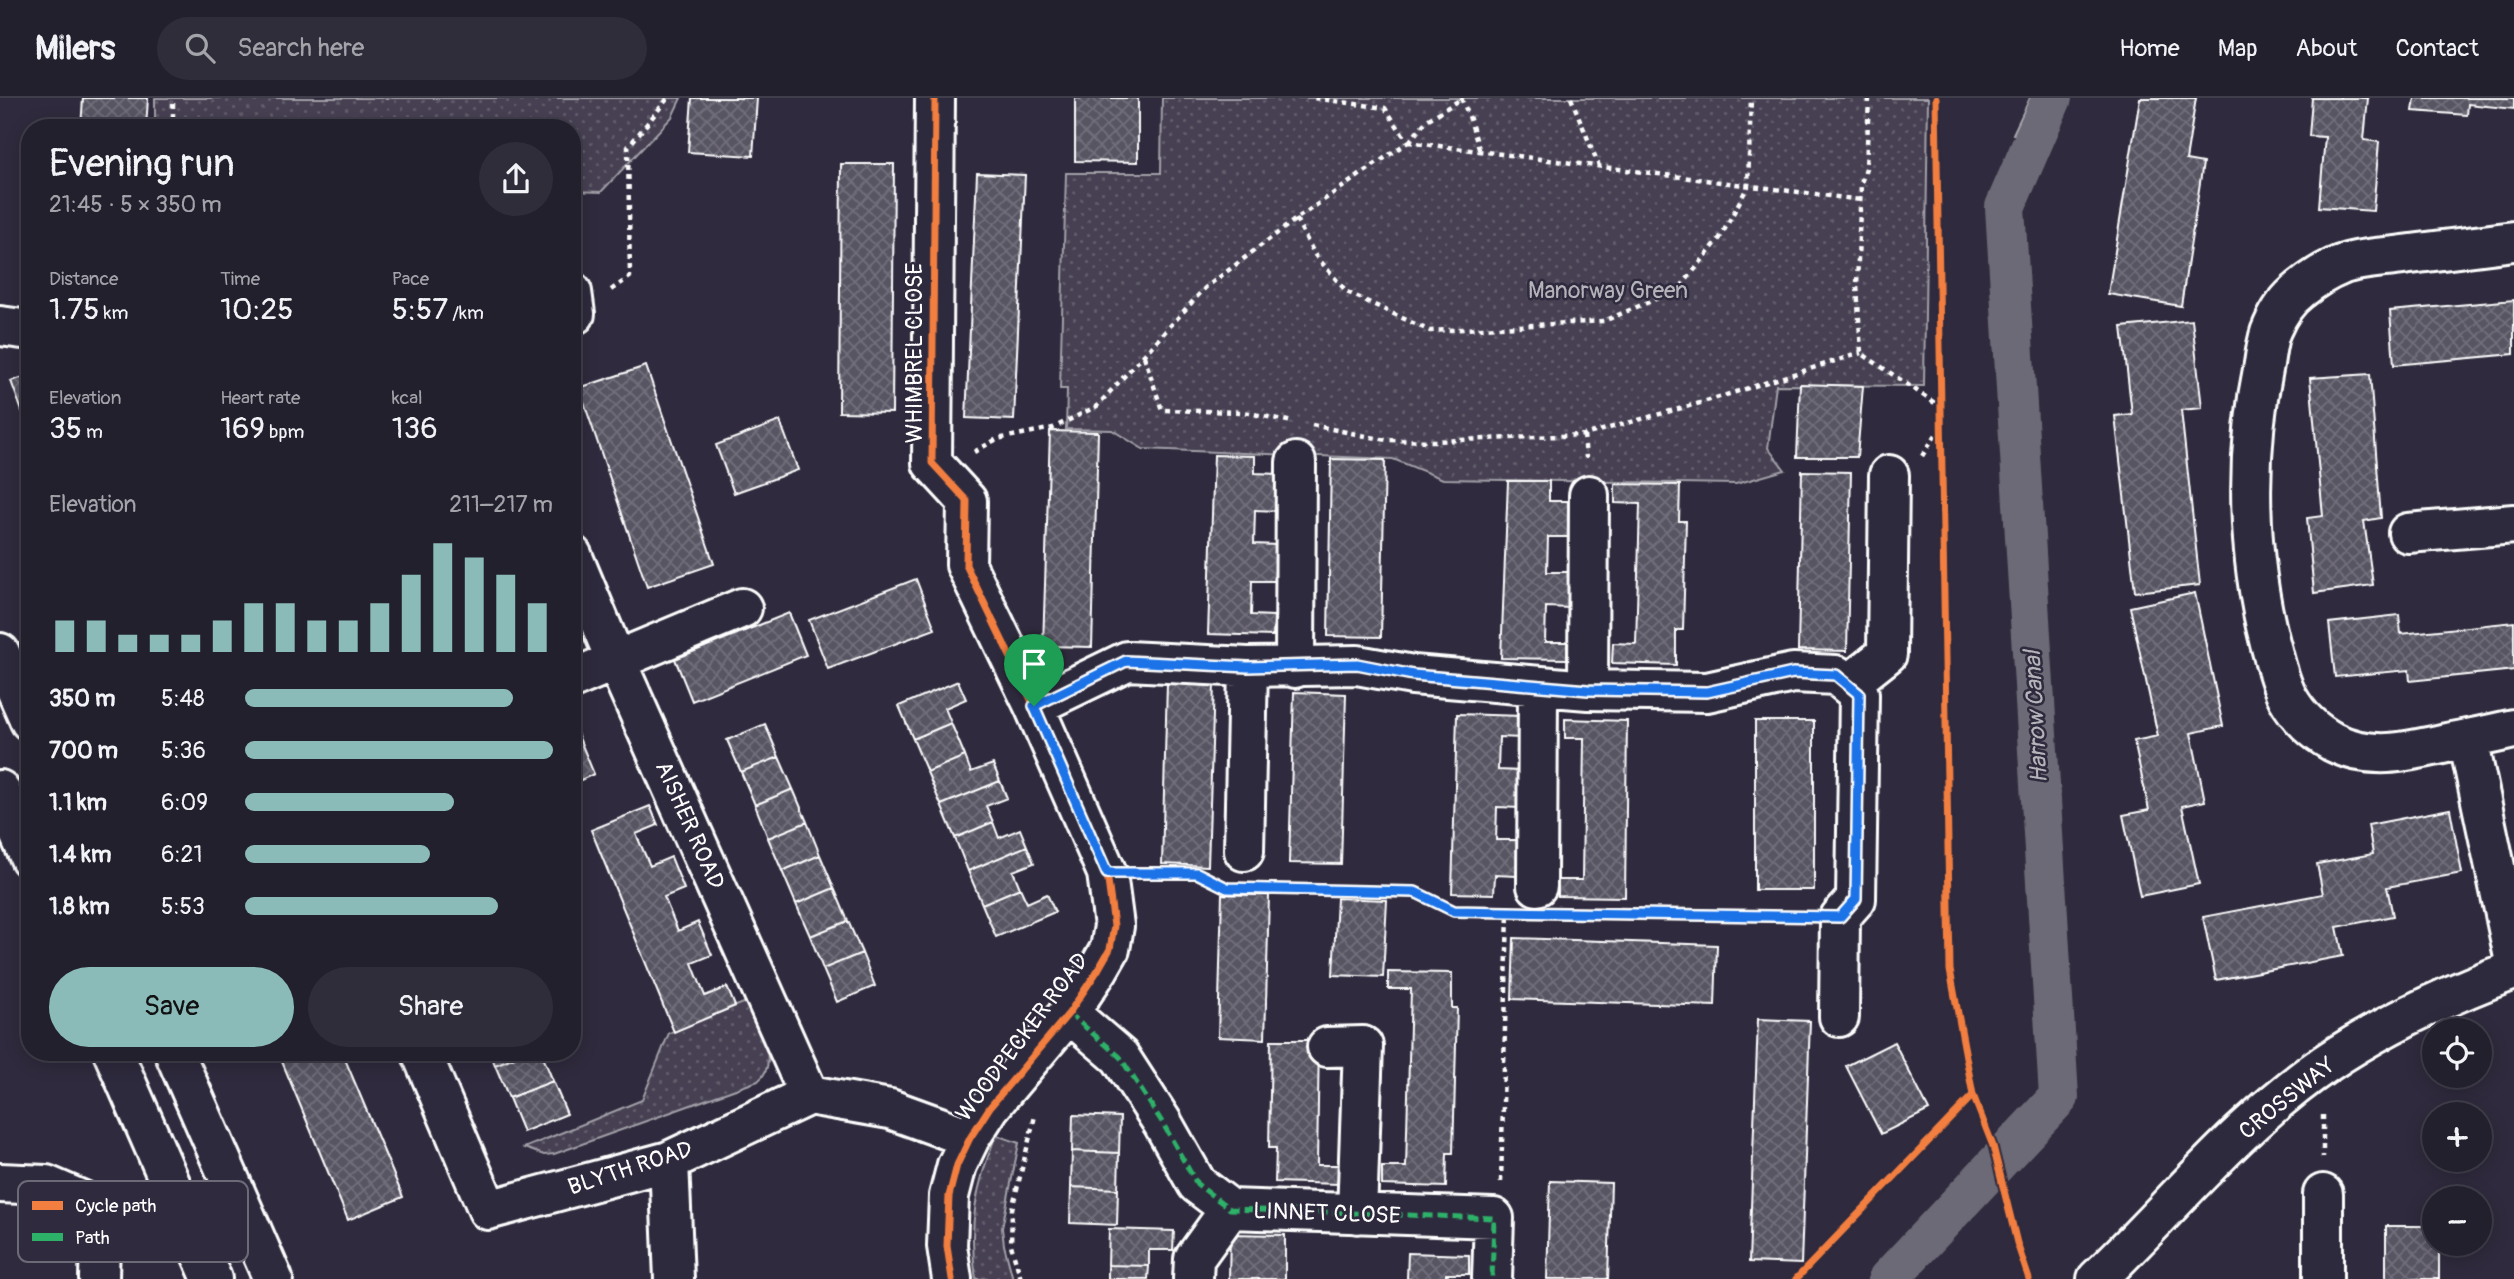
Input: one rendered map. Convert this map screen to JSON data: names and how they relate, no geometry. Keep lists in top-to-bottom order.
{
  "streets": {
    "street": [
      "WHIMBREL CLOSE",
      "AISHER ROAD",
      "WOODPECKER ROAD",
      "CROSSWAY",
      "BLYTH ROAD",
      "LINNET CLOSE"
    ]
  },
  "crossings": [
    ["WHIMBREL CLOSE", "WOODPECKER ROAD"],
    ["AISHER ROAD", "BLYTH ROAD"],
    ["WOODPECKER ROAD", "LINNET CLOSE"]
  ],
  "water": ["Harrow Canal"],
  "parks": ["Manorway Green"],
  "legend": ["Cycle path", "Path"],
  "page": {
    "header": "Milers",
    "search": "Search here",
    "nav": [
      "Home",
      "Map",
      "About",
      "Contact"
    ],
    "heading": ["Evening run", "21:45 · 5 × 350 m"],
    "stats": [
      ["Distance", "1.75 km"],
      ["Time", "10:25"],
      ["Pace", "5:57 /km"],
      ["Elevation", "35 m"],
      ["Heart rate", "169 bpm"],
      ["kcal", "136"]
    ],
    "chart": ["Elevation", "211–217 m"],
    "list": [
      {
        "name": "350 m",
        "note": "5:48"
      },
      {
        "name": "700 m",
        "note": "5:36"
      },
      {
        "name": "1.1 km",
        "note": "6:09"
      },
      {
        "name": "1.4 km",
        "note": "6:21"
      },
      {
        "name": "1.8 km",
        "note": "5:53"
      }
    ],
    "buttons": ["Save", "Share"],
    "map_buttons": ["+", "−"]
  }
}
